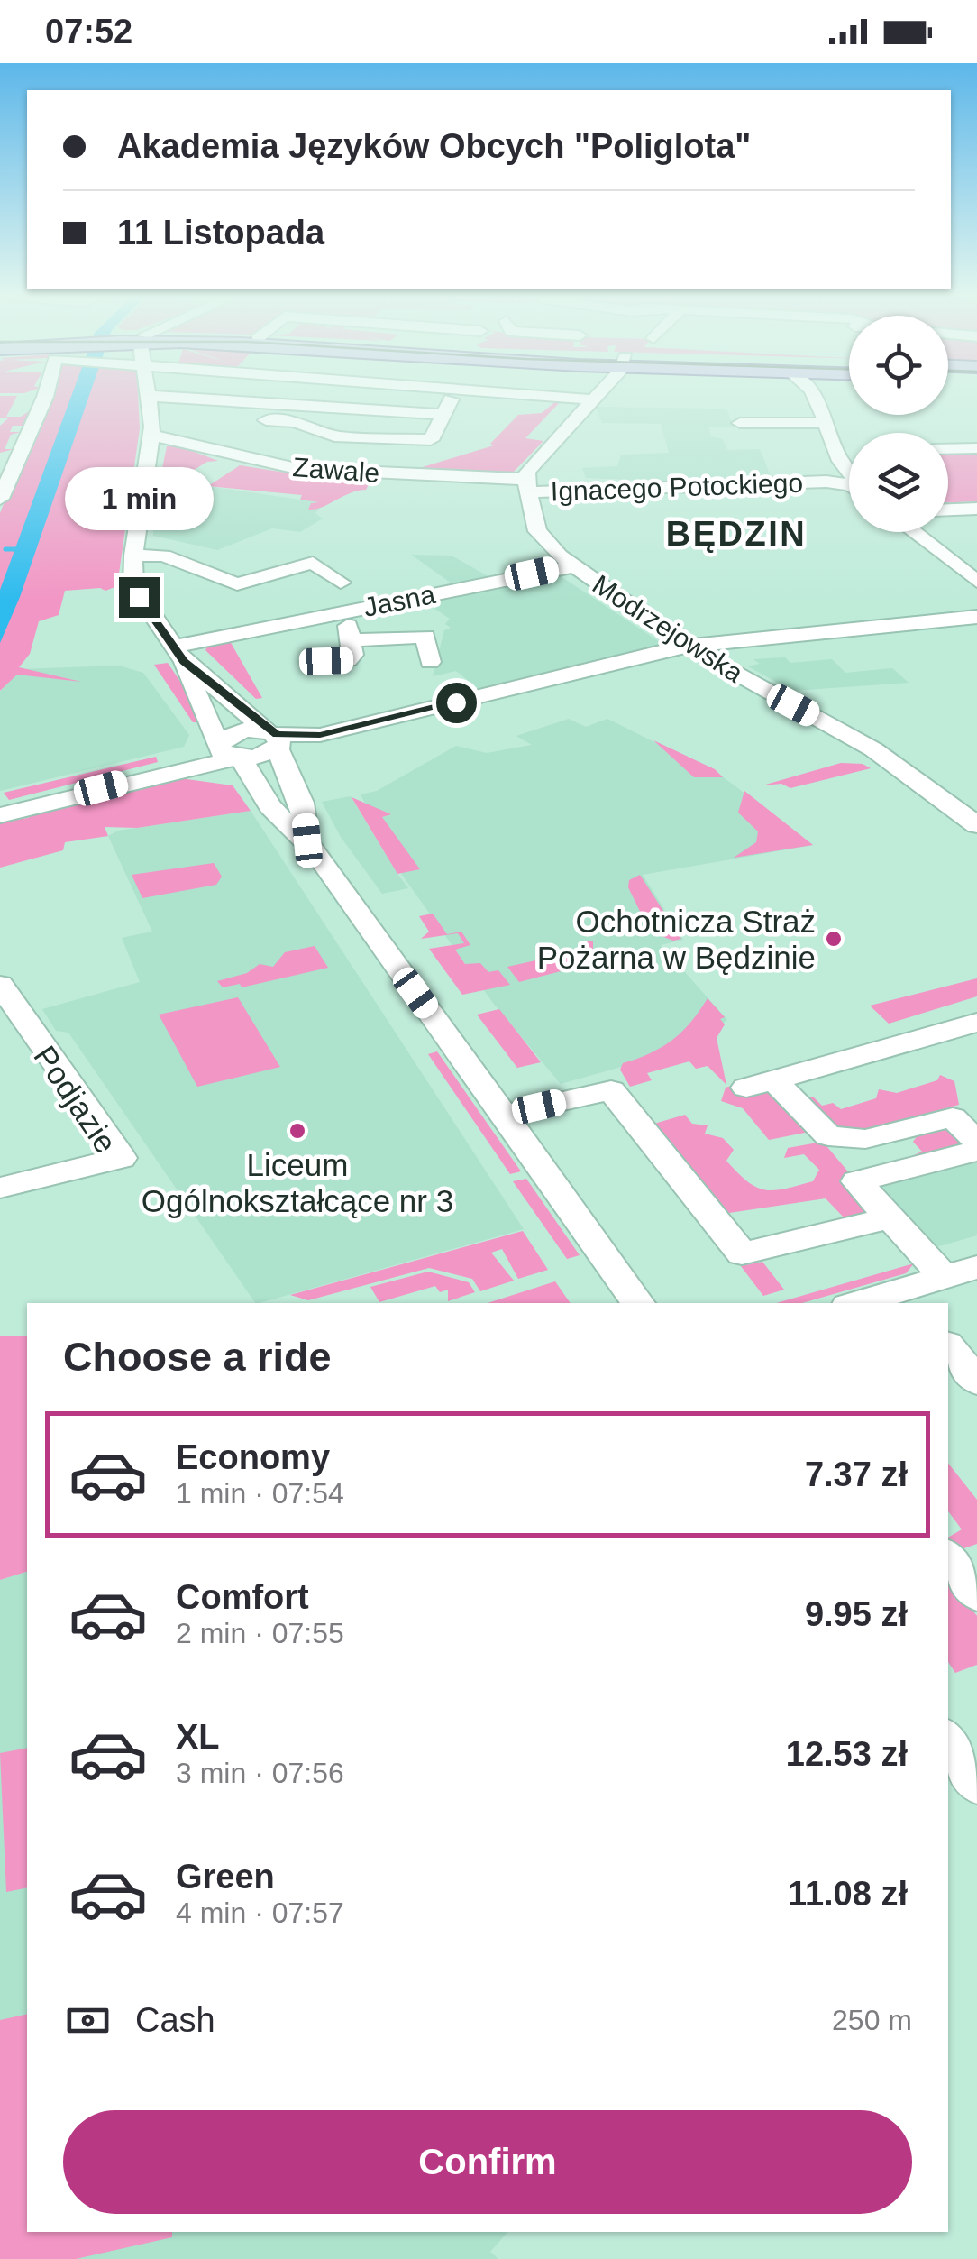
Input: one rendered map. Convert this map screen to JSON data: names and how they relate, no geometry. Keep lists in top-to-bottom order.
{
  "streets": {
    "street": [
      "Zawale",
      "Ignacego Potockiego",
      "Jasna",
      "Modrzejowska",
      "Podjazie"
    ]
  },
  "crossings": [
    ["Zawale", "Ignacego Potockiego"],
    ["Zawale", "Modrzejowska"],
    ["Ignacego Potockiego", "Modrzejowska"],
    ["Jasna", "Modrzejowska"]
  ],
  "districts": ["BĘDZIN"],
  "places": ["Ochotnicza Straż Pożarna w Będzinie", "Liceum Ogólnokształcące nr 3"],
  "page": {
    "status": "07:52",
    "banner": ["Akademia Języków Obcych \"Poliglota\"", "11 Listopada"],
    "bubble": "1 min",
    "heading": "Choose a ride",
    "list": [
      {
        "name": "Economy",
        "note": "1 min · 07:54",
        "value": "7.37 zł"
      },
      {
        "name": "Comfort",
        "note": "2 min · 07:55",
        "value": "9.95 zł"
      },
      {
        "name": "XL",
        "note": "3 min · 07:56",
        "value": "12.53 zł"
      },
      {
        "name": "Green",
        "note": "4 min · 07:57",
        "value": "11.08 zł"
      }
    ],
    "pay": ["Cash", "250 m"],
    "buttons": "Confirm"
  }
}
